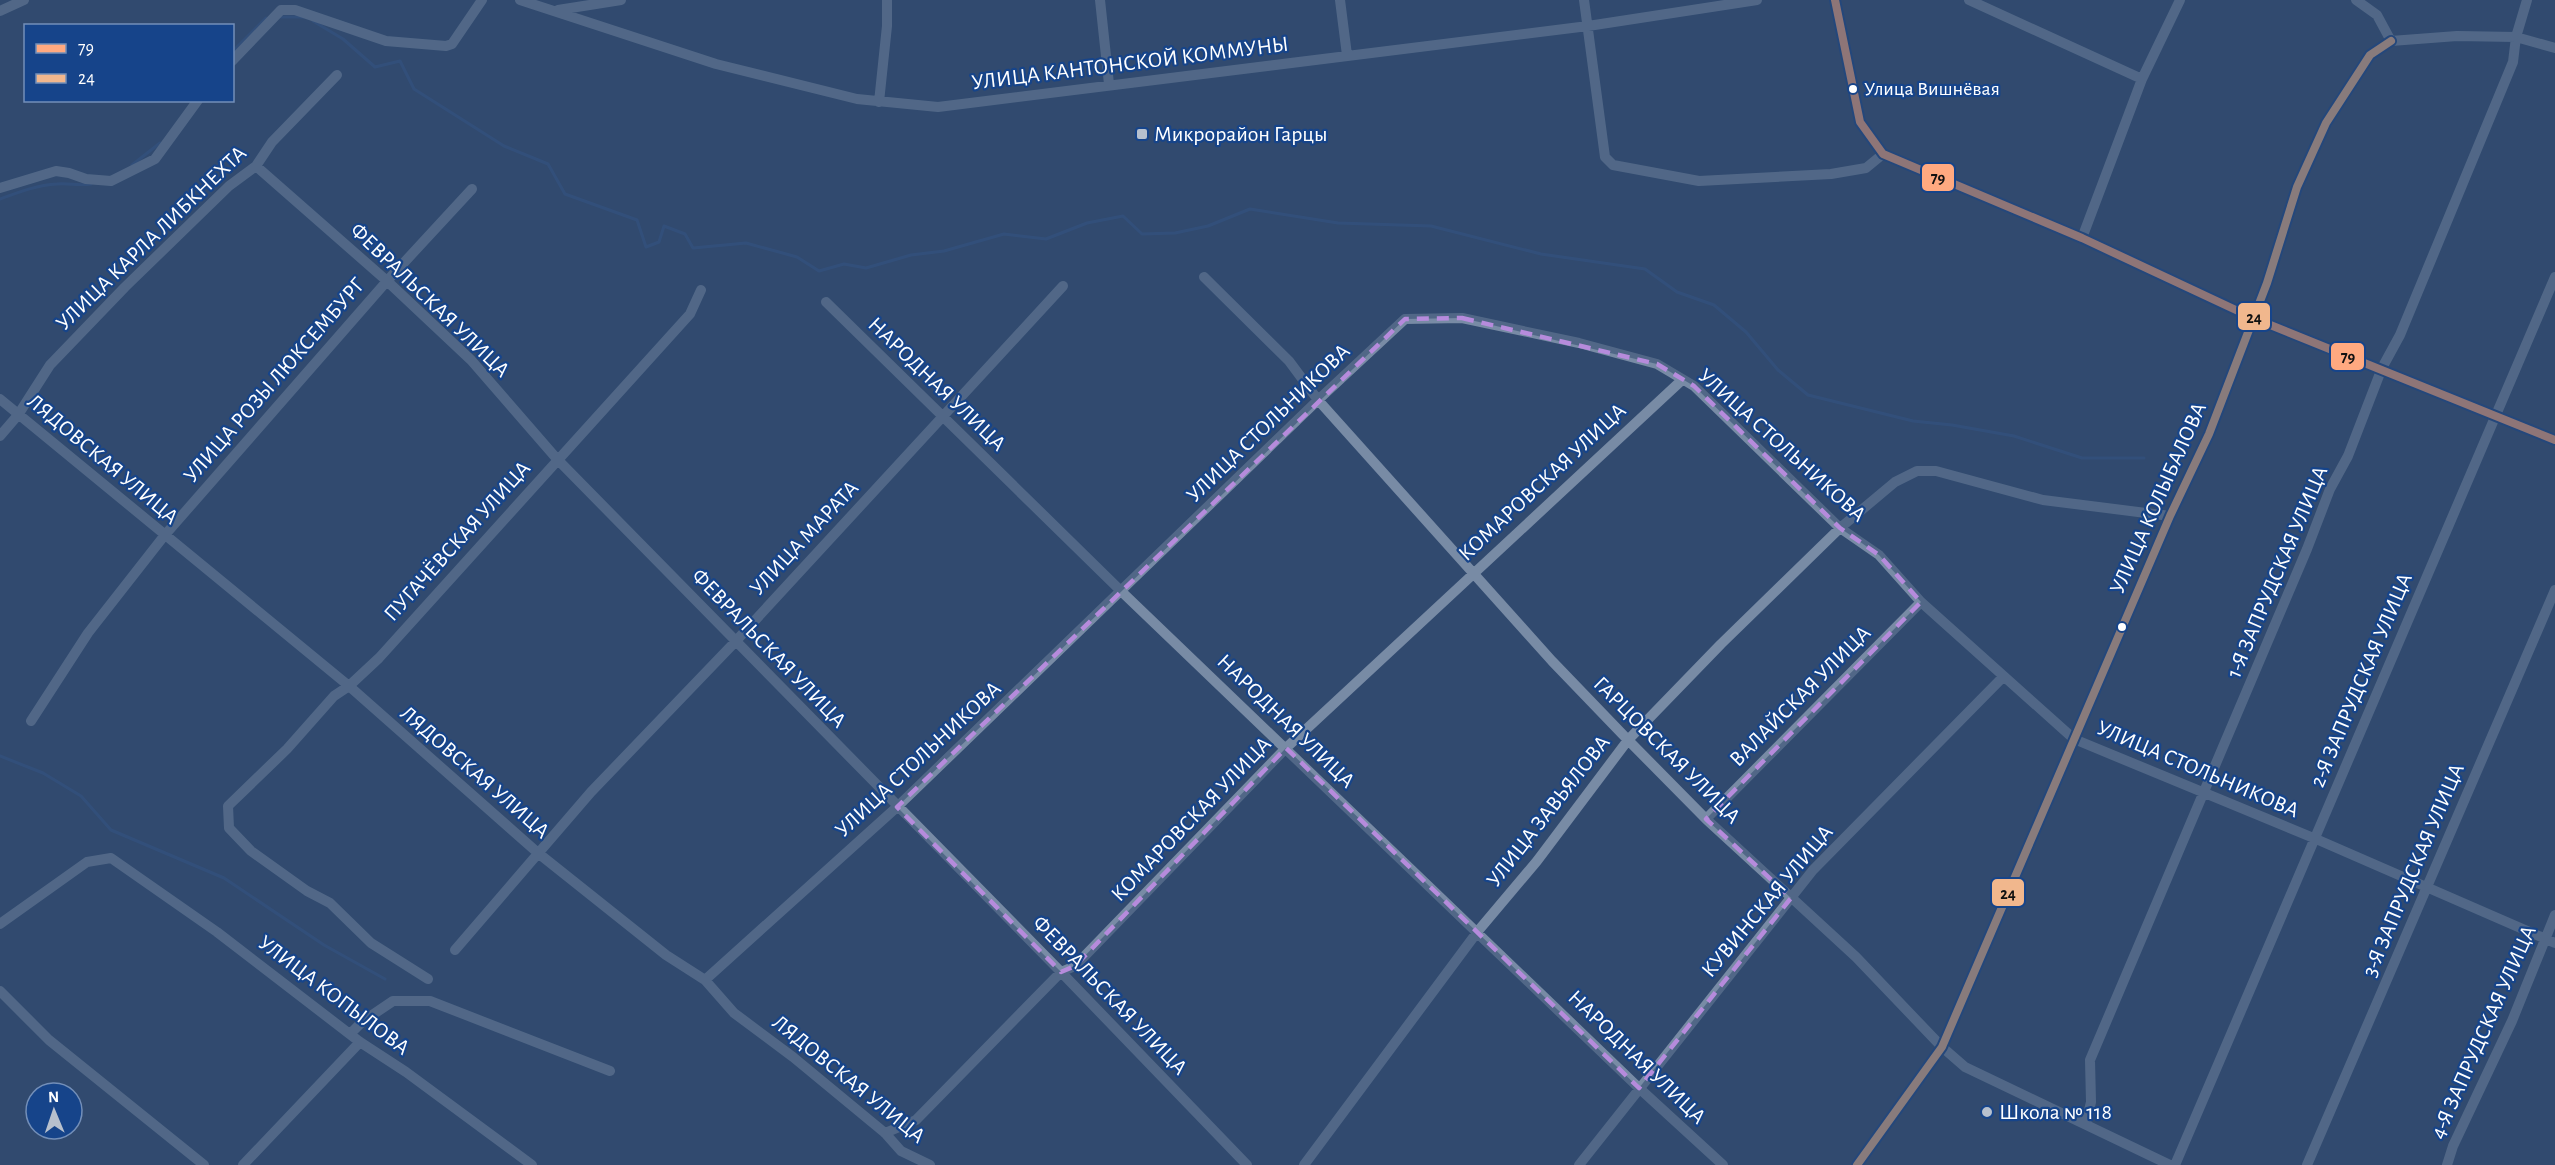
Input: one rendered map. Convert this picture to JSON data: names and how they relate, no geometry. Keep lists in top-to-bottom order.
{
  "streets": {
    "street": [
      "УЛИЦА КАНТОНСКОЙ КОММУНЫ",
      "УЛИЦА КАРЛА ЛИБКНЕХТА",
      "ФЕВРАЛЬСКАЯ УЛИЦА",
      "УЛИЦА РОЗЫ ЛЮКСЕМБУРГ",
      "НАРОДНАЯ УЛИЦА",
      "УЛИЦА СТОЛЬНИКОВА",
      "ЛЯДОВСКАЯ УЛИЦА",
      "КОМАРОВСКАЯ УЛИЦА",
      "УЛИЦА КОЛЫБАЛОВА",
      "УЛИЦА МАРАТА",
      "ПУГАЧЁВСКАЯ УЛИЦА",
      "1-Я ЗАПРУДСКАЯ УЛИЦА",
      "2-Я ЗАПРУДСКАЯ УЛИЦА",
      "ВАЛАЙСКАЯ УЛИЦА",
      "ГАРЦОВСКАЯ УЛИЦА",
      "УЛИЦА ЗАВЬЯЛОВА",
      "3-Я ЗАПРУДСКАЯ УЛИЦА",
      "КУВИНСКАЯ УЛИЦА",
      "УЛИЦА КОПЫЛОВА",
      "4-Я ЗАПРУДСКАЯ УЛИЦА"
    ]
  },
  "crossings": [
    ["УЛИЦА КАРЛА ЛИБКНЕХТА", "ФЕВРАЛЬСКАЯ УЛИЦА"],
    ["УЛИЦА КАРЛА ЛИБКНЕХТА", "ЛЯДОВСКАЯ УЛИЦА"],
    ["ФЕВРАЛЬСКАЯ УЛИЦА", "УЛИЦА РОЗЫ ЛЮКСЕМБУРГ"],
    ["ФЕВРАЛЬСКАЯ УЛИЦА", "УЛИЦА СТОЛЬНИКОВА"],
    ["ФЕВРАЛЬСКАЯ УЛИЦА", "КОМАРОВСКАЯ УЛИЦА"],
    ["ФЕВРАЛЬСКАЯ УЛИЦА", "УЛИЦА МАРАТА"],
    ["ФЕВРАЛЬСКАЯ УЛИЦА", "ПУГАЧЁВСКАЯ УЛИЦА"],
    ["УЛИЦА РОЗЫ ЛЮКСЕМБУРГ", "ЛЯДОВСКАЯ УЛИЦА"],
    ["НАРОДНАЯ УЛИЦА", "УЛИЦА СТОЛЬНИКОВА"],
    ["НАРОДНАЯ УЛИЦА", "КОМАРОВСКАЯ УЛИЦА"],
    ["НАРОДНАЯ УЛИЦА", "УЛИЦА МАРАТА"],
    ["НАРОДНАЯ УЛИЦА", "УЛИЦА ЗАВЬЯЛОВА"],
    ["НАРОДНАЯ УЛИЦА", "КУВИНСКАЯ УЛИЦА"],
    ["УЛИЦА СТОЛЬНИКОВА", "ЛЯДОВСКАЯ УЛИЦА"],
    ["УЛИЦА СТОЛЬНИКОВА", "КОМАРОВСКАЯ УЛИЦА"],
    ["УЛИЦА СТОЛЬНИКОВА", "УЛИЦА КОЛЫБАЛОВА"],
    ["УЛИЦА СТОЛЬНИКОВА", "1-Я ЗАПРУДСКАЯ УЛИЦА"],
    ["УЛИЦА СТОЛЬНИКОВА", "2-Я ЗАПРУДСКАЯ УЛИЦА"],
    ["УЛИЦА СТОЛЬНИКОВА", "ВАЛАЙСКАЯ УЛИЦА"],
    ["УЛИЦА СТОЛЬНИКОВА", "ГАРЦОВСКАЯ УЛИЦА"],
    ["УЛИЦА СТОЛЬНИКОВА", "УЛИЦА ЗАВЬЯЛОВА"],
    ["УЛИЦА СТОЛЬНИКОВА", "3-Я ЗАПРУДСКАЯ УЛИЦА"],
    ["УЛИЦА СТОЛЬНИКОВА", "КУВИНСКАЯ УЛИЦА"],
    ["УЛИЦА СТОЛЬНИКОВА", "4-Я ЗАПРУДСКАЯ УЛИЦА"],
    ["ЛЯДОВСКАЯ УЛИЦА", "КОМАРОВСКАЯ УЛИЦА"],
    ["ЛЯДОВСКАЯ УЛИЦА", "УЛИЦА МАРАТА"],
    ["ЛЯДОВСКАЯ УЛИЦА", "ПУГАЧЁВСКАЯ УЛИЦА"],
    ["КОМАРОВСКАЯ УЛИЦА", "ГАРЦОВСКАЯ УЛИЦА"],
    ["УЛИЦА КОЛЫБАЛОВА", "ГАРЦОВСКАЯ УЛИЦА"],
    ["УЛИЦА КОЛЫБАЛОВА", "УЛИЦА ЗАВЬЯЛОВА"],
    ["1-Я ЗАПРУДСКАЯ УЛИЦА", "ГАРЦОВСКАЯ УЛИЦА"],
    ["ВАЛАЙСКАЯ УЛИЦА", "ГАРЦОВСКАЯ УЛИЦА"],
    ["ГАРЦОВСКАЯ УЛИЦА", "УЛИЦА ЗАВЬЯЛОВА"],
    ["ГАРЦОВСКАЯ УЛИЦА", "КУВИНСКАЯ УЛИЦА"]
  ],
  "places": {
    "other": ["Улица Вишнёвая", "Школа № 118"],
    "transit": ["Микрорайон Гарцы"]
  },
  "lines": ["transit line 79", "transit line 24"],
  "legend": ["79", "24"],
  "north": "top"
}
